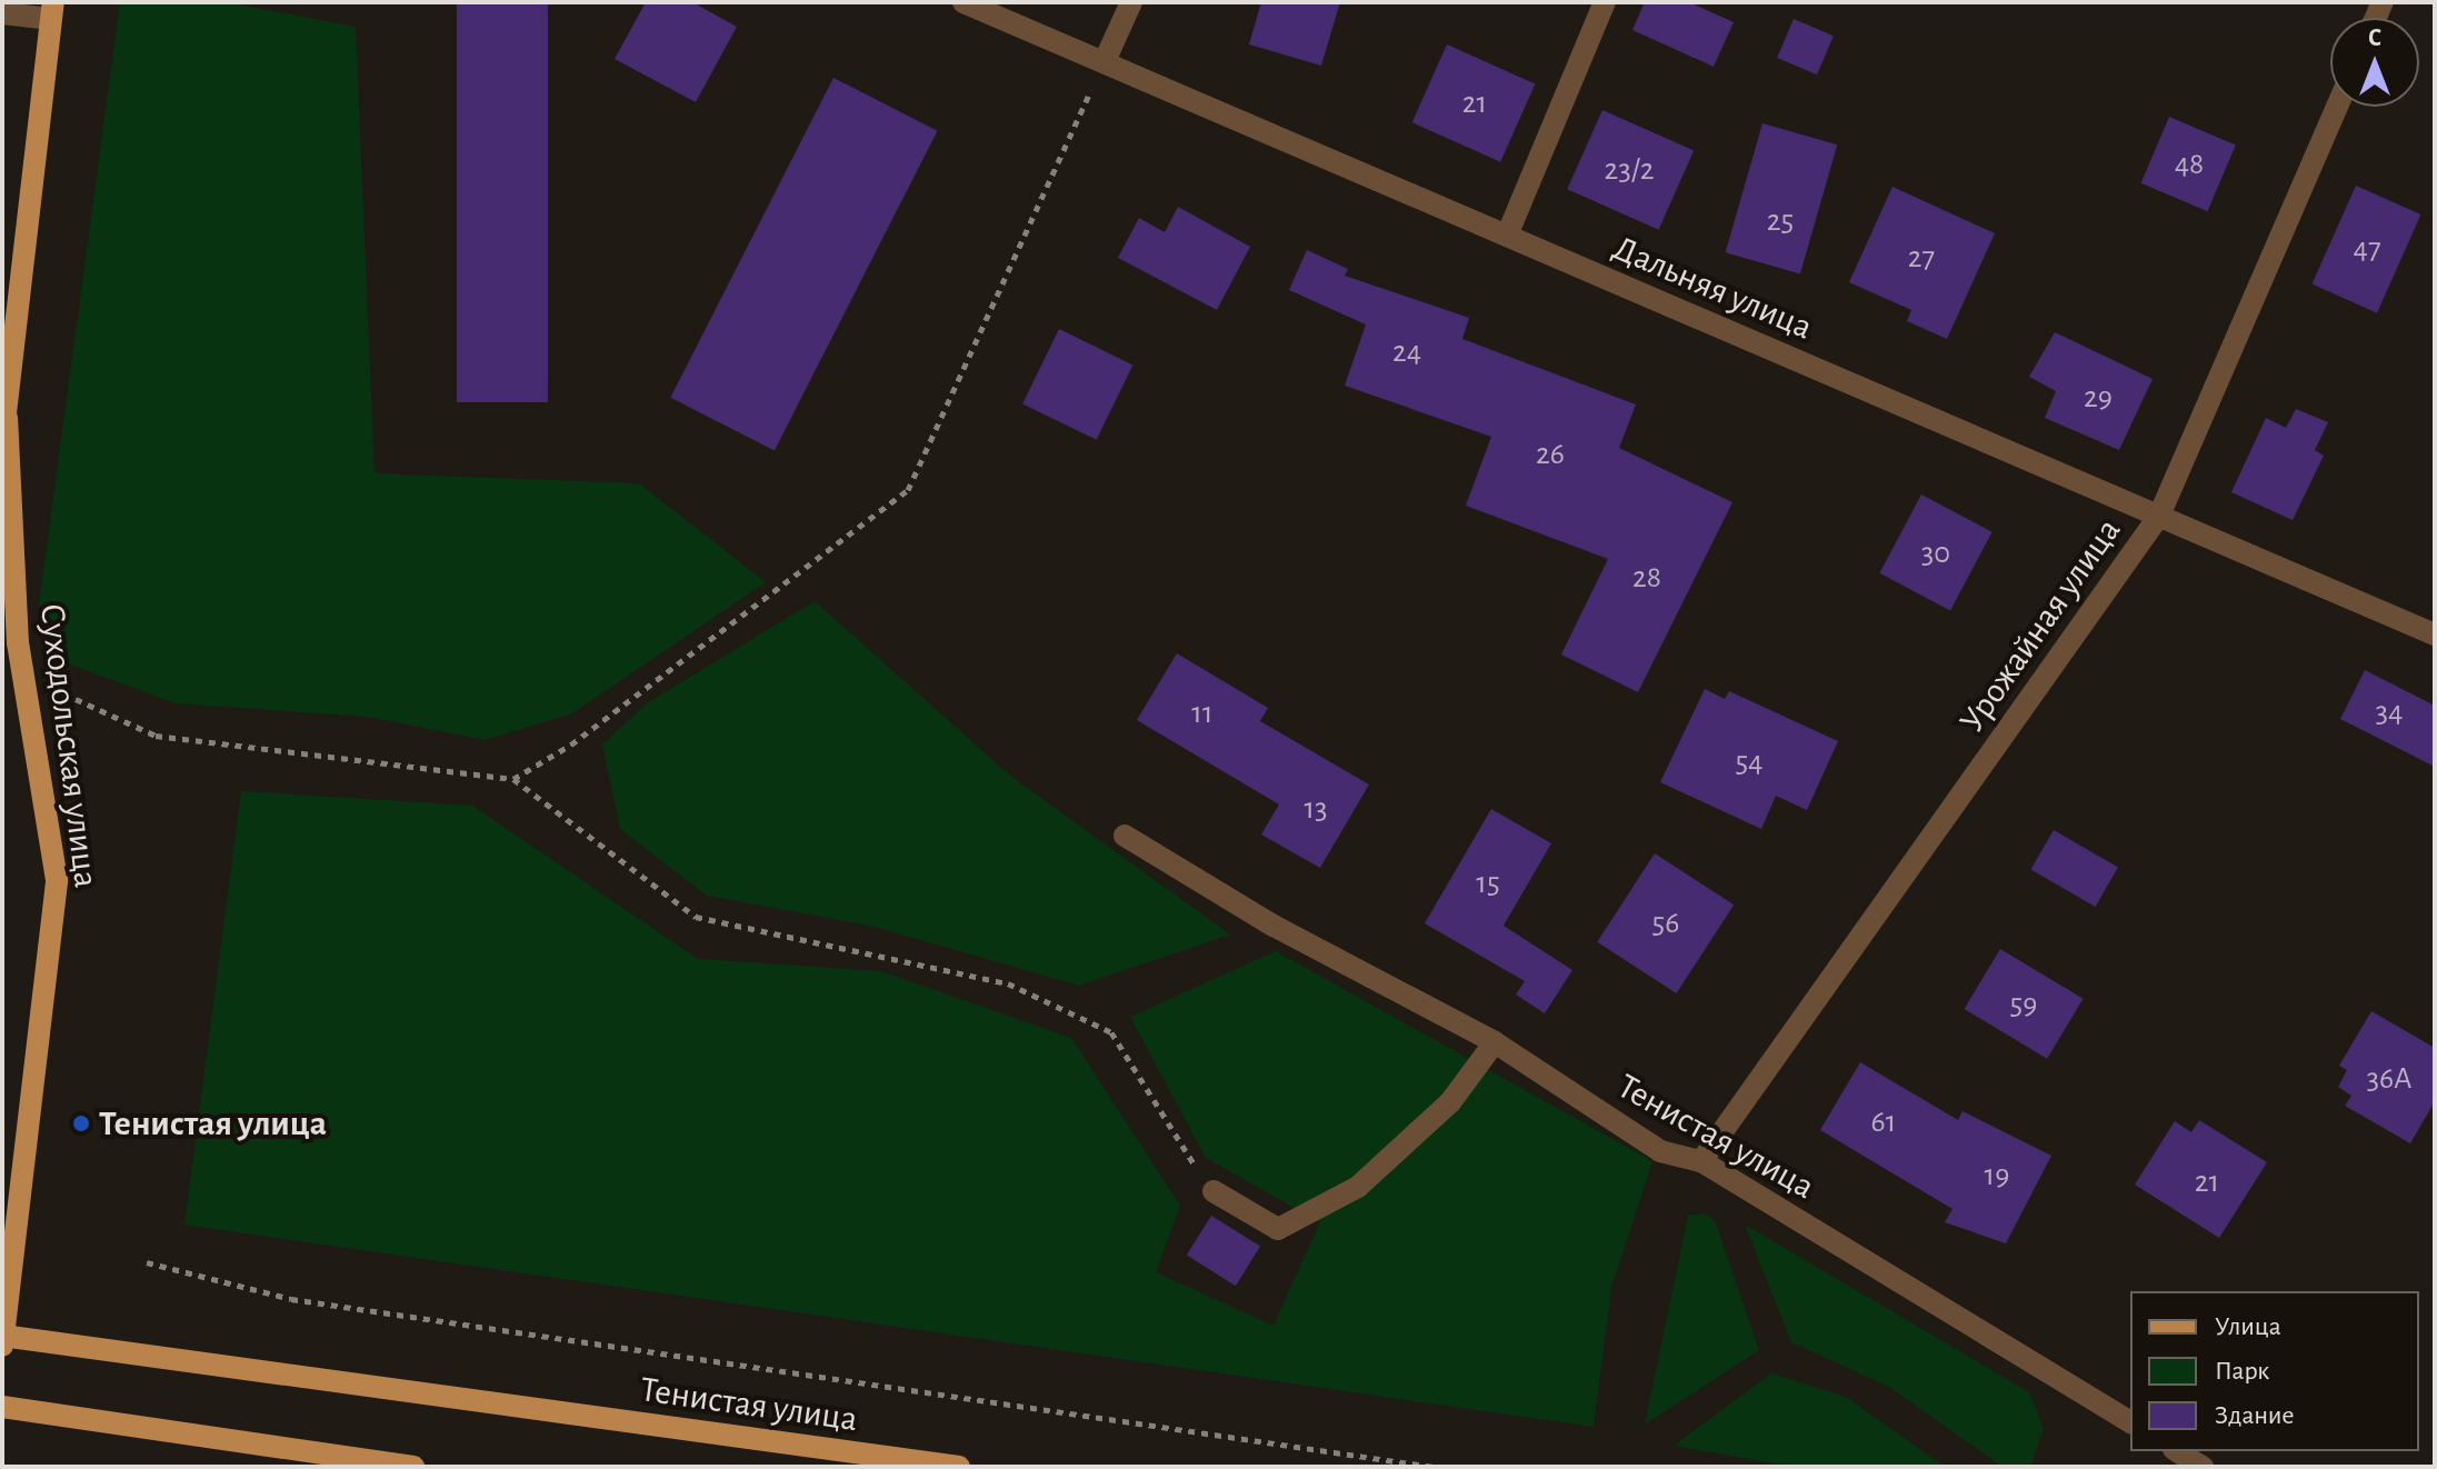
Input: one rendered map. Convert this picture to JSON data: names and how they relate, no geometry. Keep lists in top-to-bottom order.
{
  "streets": {
    "main road": ["Суходольская улица", "Тенистая улица"],
    "street": ["Дальняя улица", "Урожайная улица"]
  },
  "crossings": [
    ["Дальняя улица", "Урожайная улица"],
    ["Урожайная улица", "Тенистая улица"],
    ["Суходольская улица", "Тенистая улица"]
  ],
  "places": ["Тенистая улица"],
  "house_numbers": [
    "21",
    "48",
    "23/2",
    "25",
    "47",
    "27",
    "24",
    "29",
    "26",
    "30",
    "28",
    "34",
    "11",
    "54",
    "13",
    "15",
    "56",
    "59",
    "36А",
    "61",
    "19",
    "21"
  ],
  "legend": ["Улица", "Парк", "Здание"],
  "north": "top"
}
